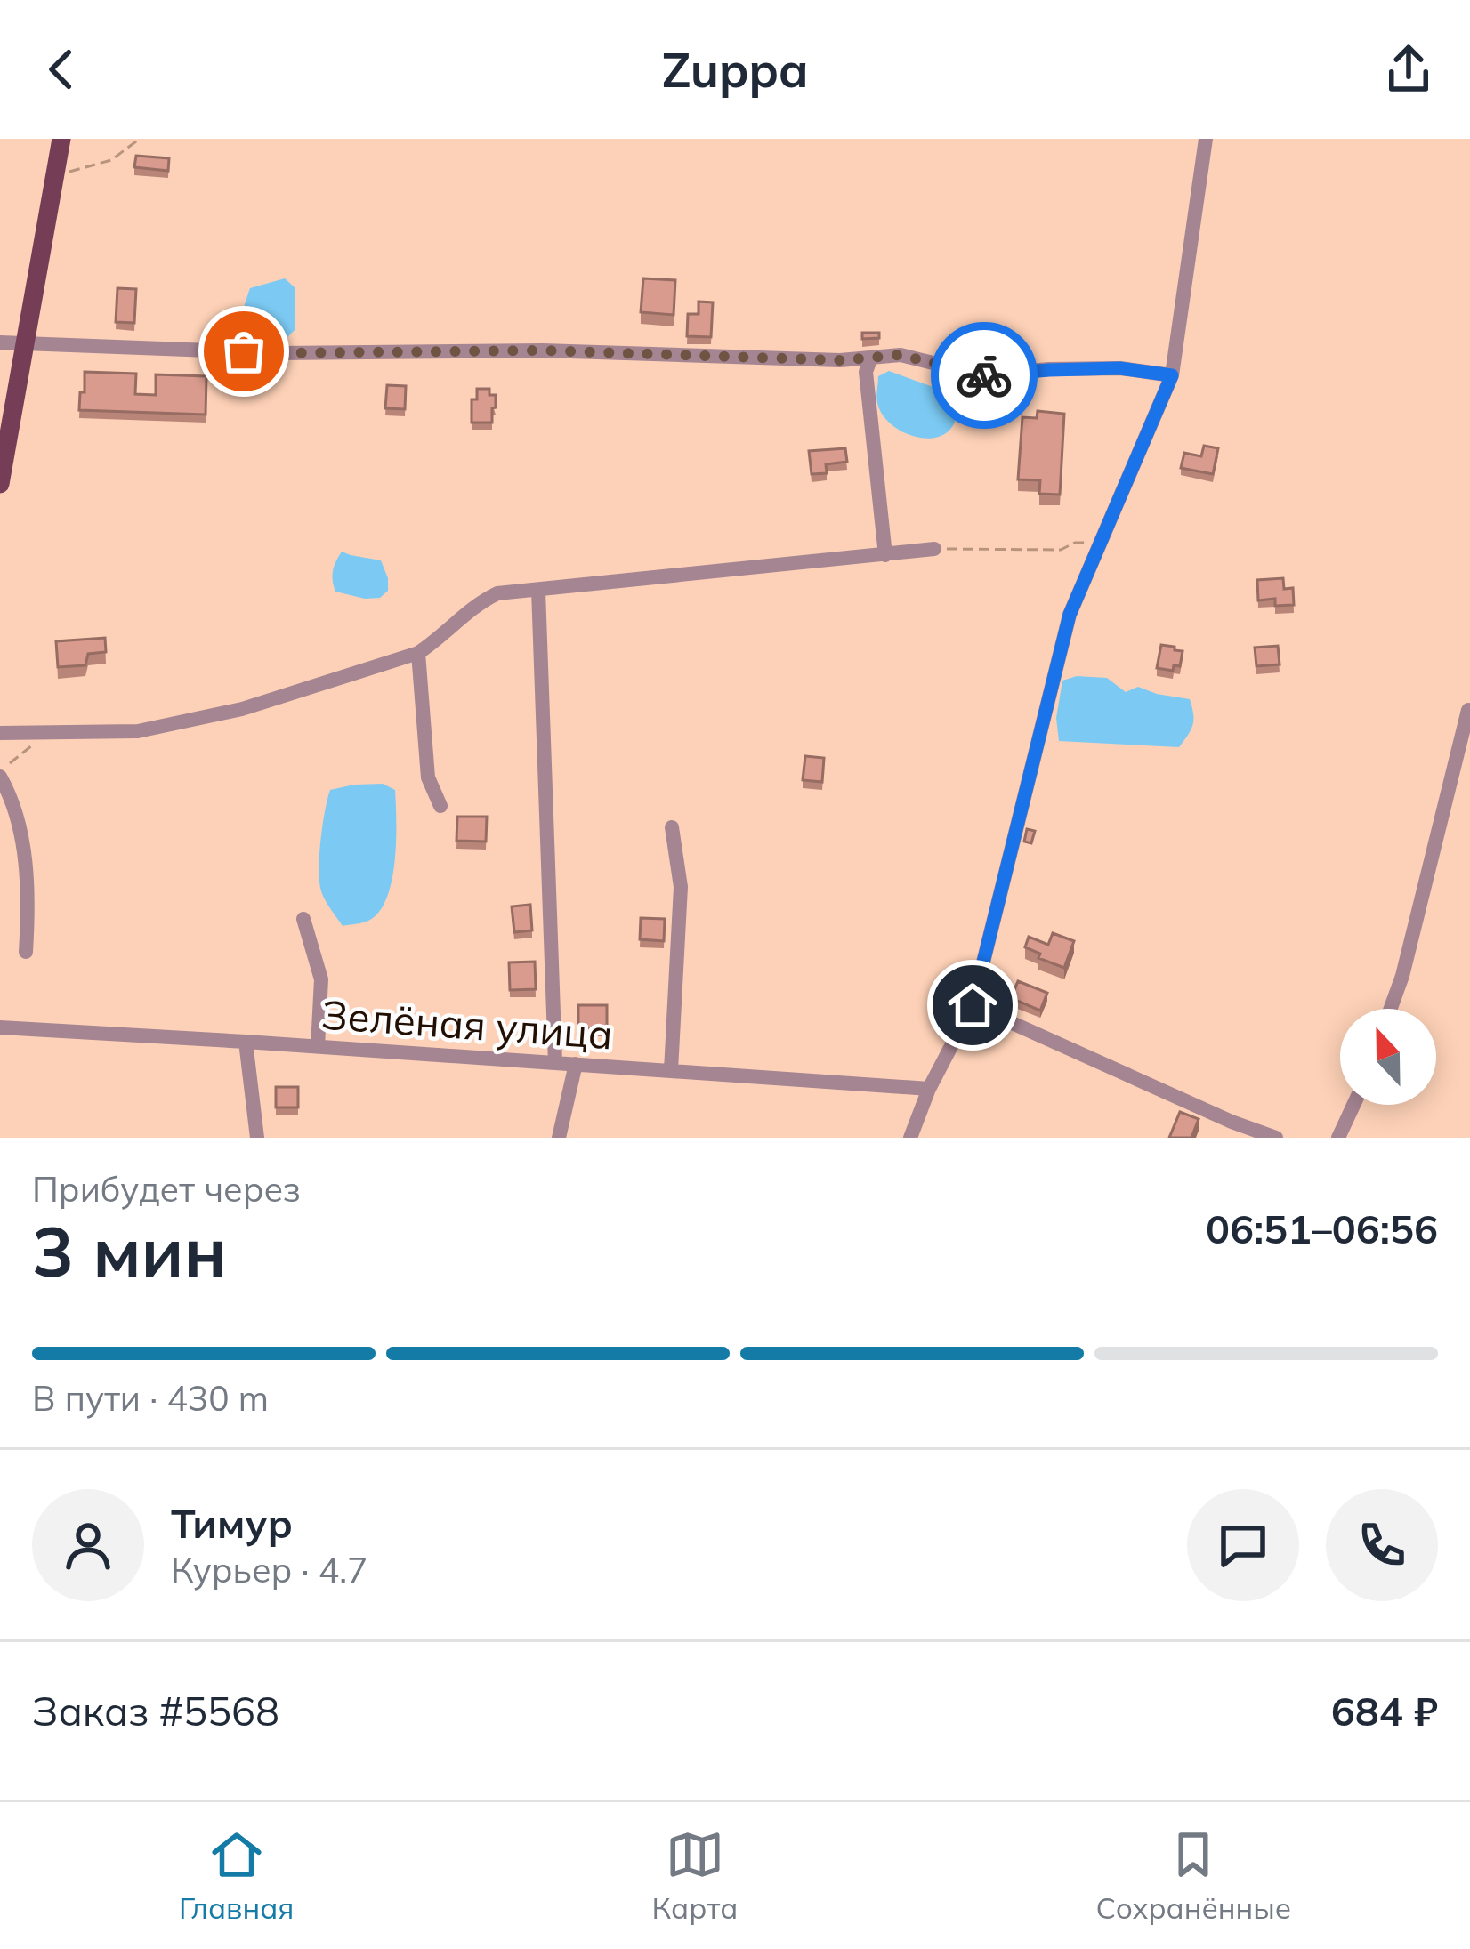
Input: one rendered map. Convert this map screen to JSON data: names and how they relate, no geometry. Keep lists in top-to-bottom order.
{
  "streets": {
    "street": ["Зелёная улица"]
  },
  "north": "top",
  "page": {
    "header": "Zuppa",
    "heading": ["3 мин", "Прибудет через", "06:51–06:56"],
    "panel": [
      "Тимур",
      "Курьер · 4.7",
      "Заказ #5568",
      "684 ₽"
    ],
    "bar": "В пути · 430 m",
    "tabs": ["Главная", "Карта", "Сохранённые"]
  }
}
